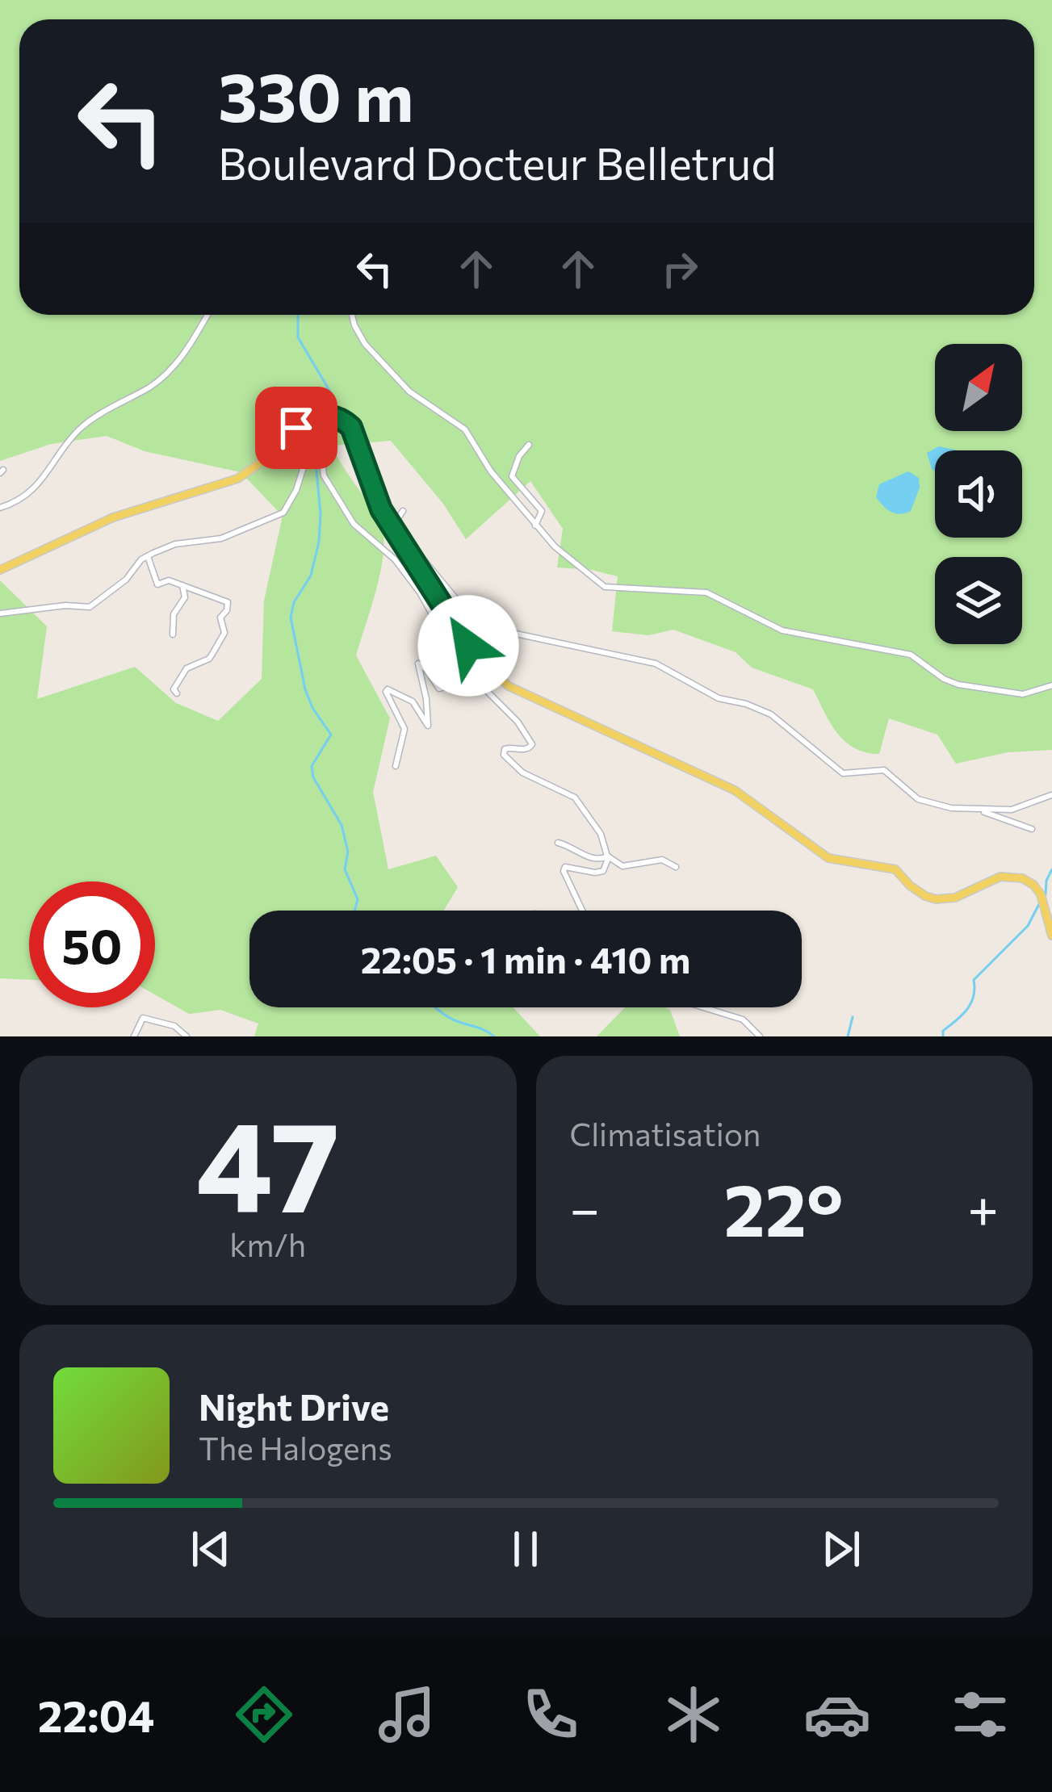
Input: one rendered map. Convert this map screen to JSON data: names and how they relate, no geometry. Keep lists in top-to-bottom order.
{
  "north": "top right",
  "page": {
    "turn": ["330 m", "Boulevard Docteur Belletrud"],
    "limit": "50",
    "trip": "22:05 · 1 min · 410 m",
    "tile": [
      ["47", "km/h"],
      "Climatisation"
    ],
    "heat": ["−", "22°", "+"],
    "song": ["Night Drive", "The Halogens"],
    "tabs": "22:04"
  }
}
